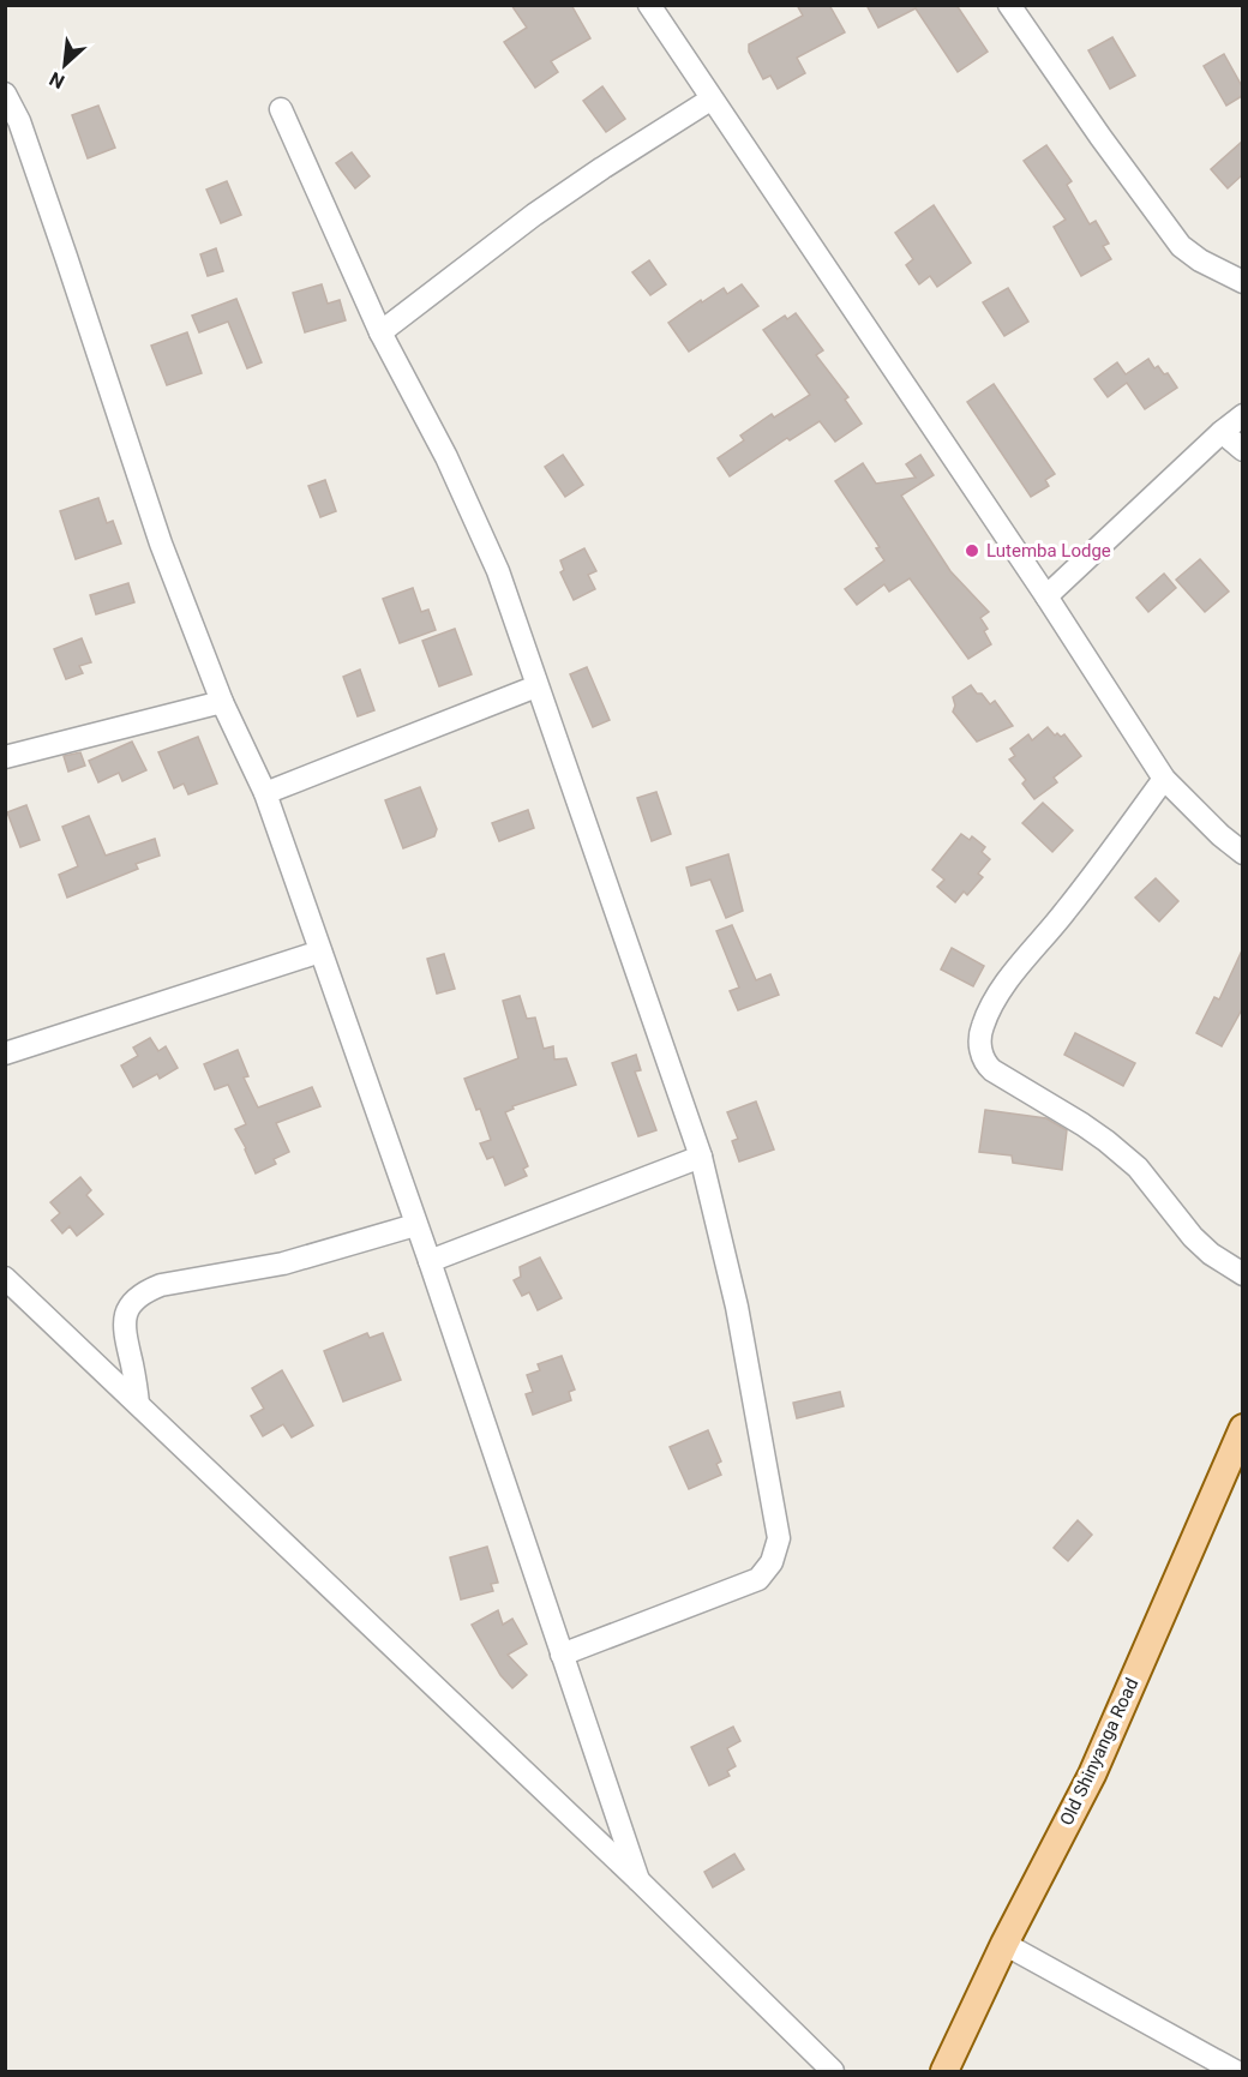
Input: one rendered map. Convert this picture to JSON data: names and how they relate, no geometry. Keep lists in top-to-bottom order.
{
  "streets": {
    "main road": ["Old Shinyanga Road"]
  },
  "places": ["Lutemba Lodge"],
  "north": "bottom left"
}
